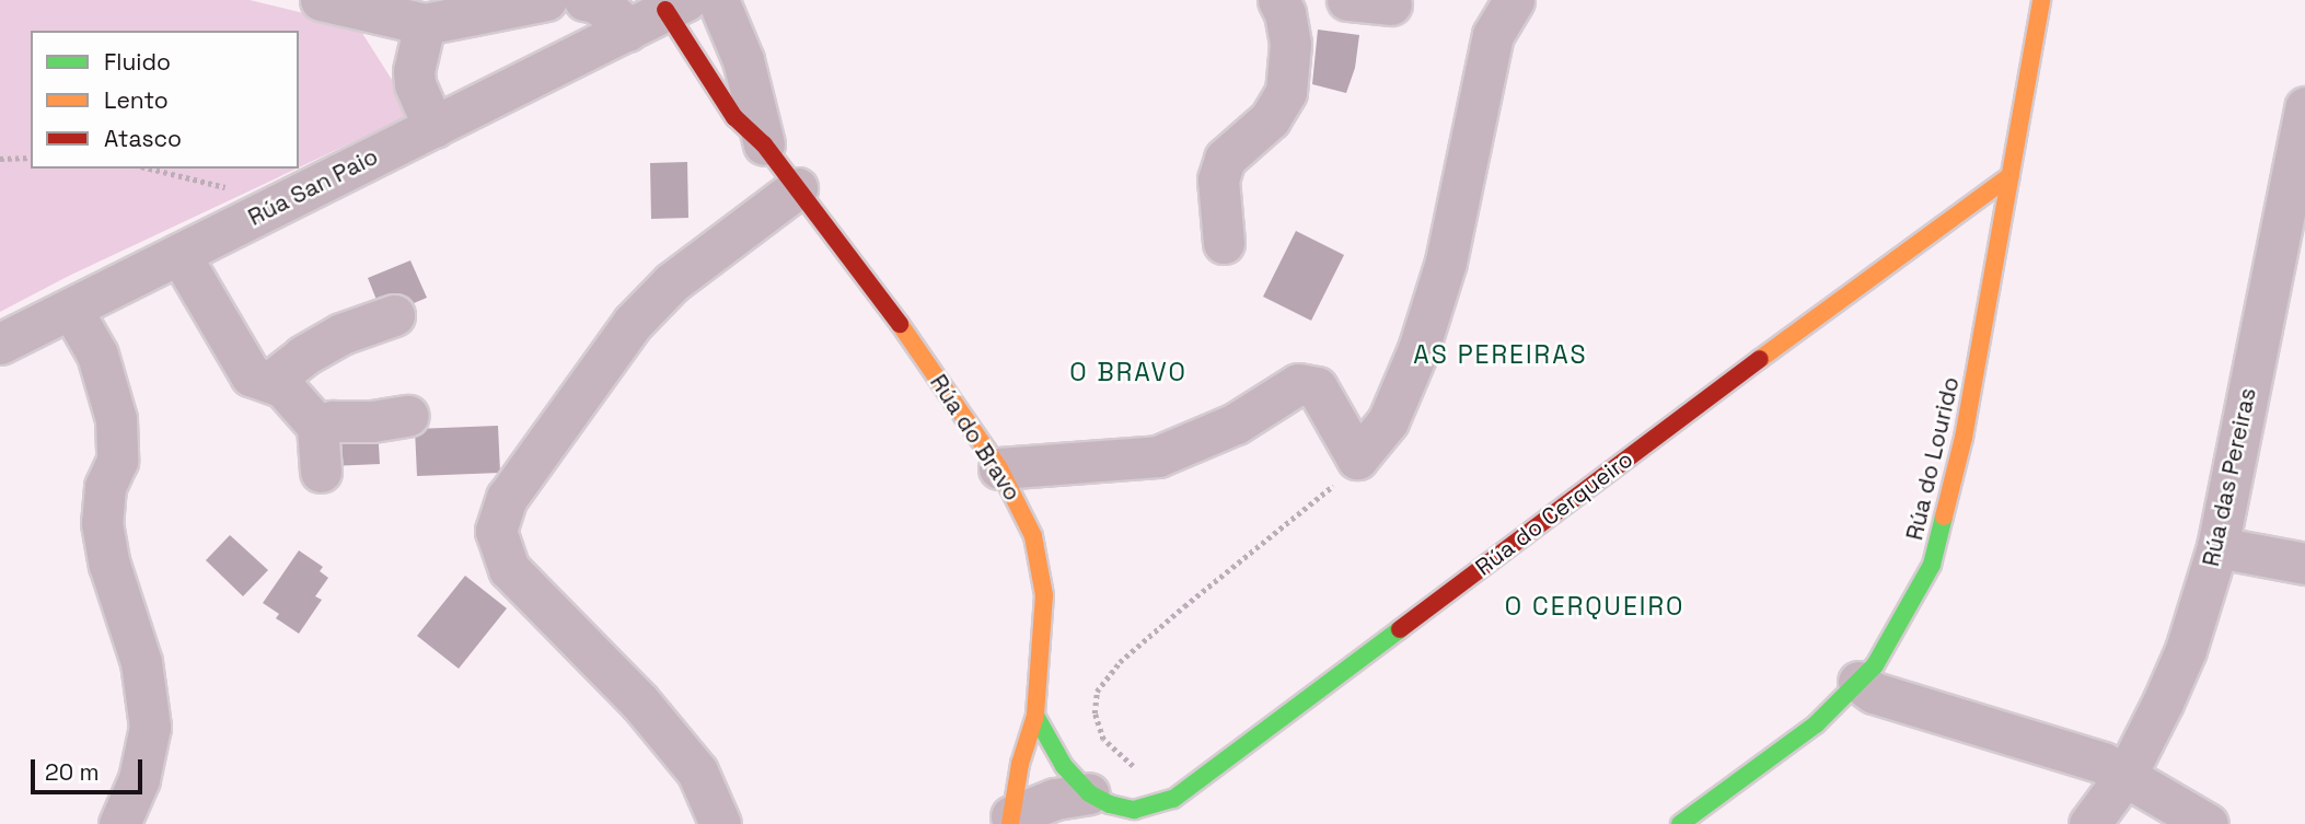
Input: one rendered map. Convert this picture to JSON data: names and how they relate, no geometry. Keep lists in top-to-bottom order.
{
  "streets": {
    "street": [
      "Rúa San Paio",
      "Rúa do Bravo",
      "Rúa do Lourido",
      "Rúa das Pereiras",
      "Rúa do Cerqueiro"
    ]
  },
  "crossings": [
    ["Rúa San Paio", "Rúa do Bravo"],
    ["Rúa do Bravo", "Rúa do Cerqueiro"],
    ["Rúa do Lourido", "Rúa do Cerqueiro"]
  ],
  "districts": ["AS PEREIRAS", "O BRAVO", "O CERQUEIRO"],
  "legend": ["Fluido", "Lento", "Atasco"],
  "scale_bar": "20 m"
}
